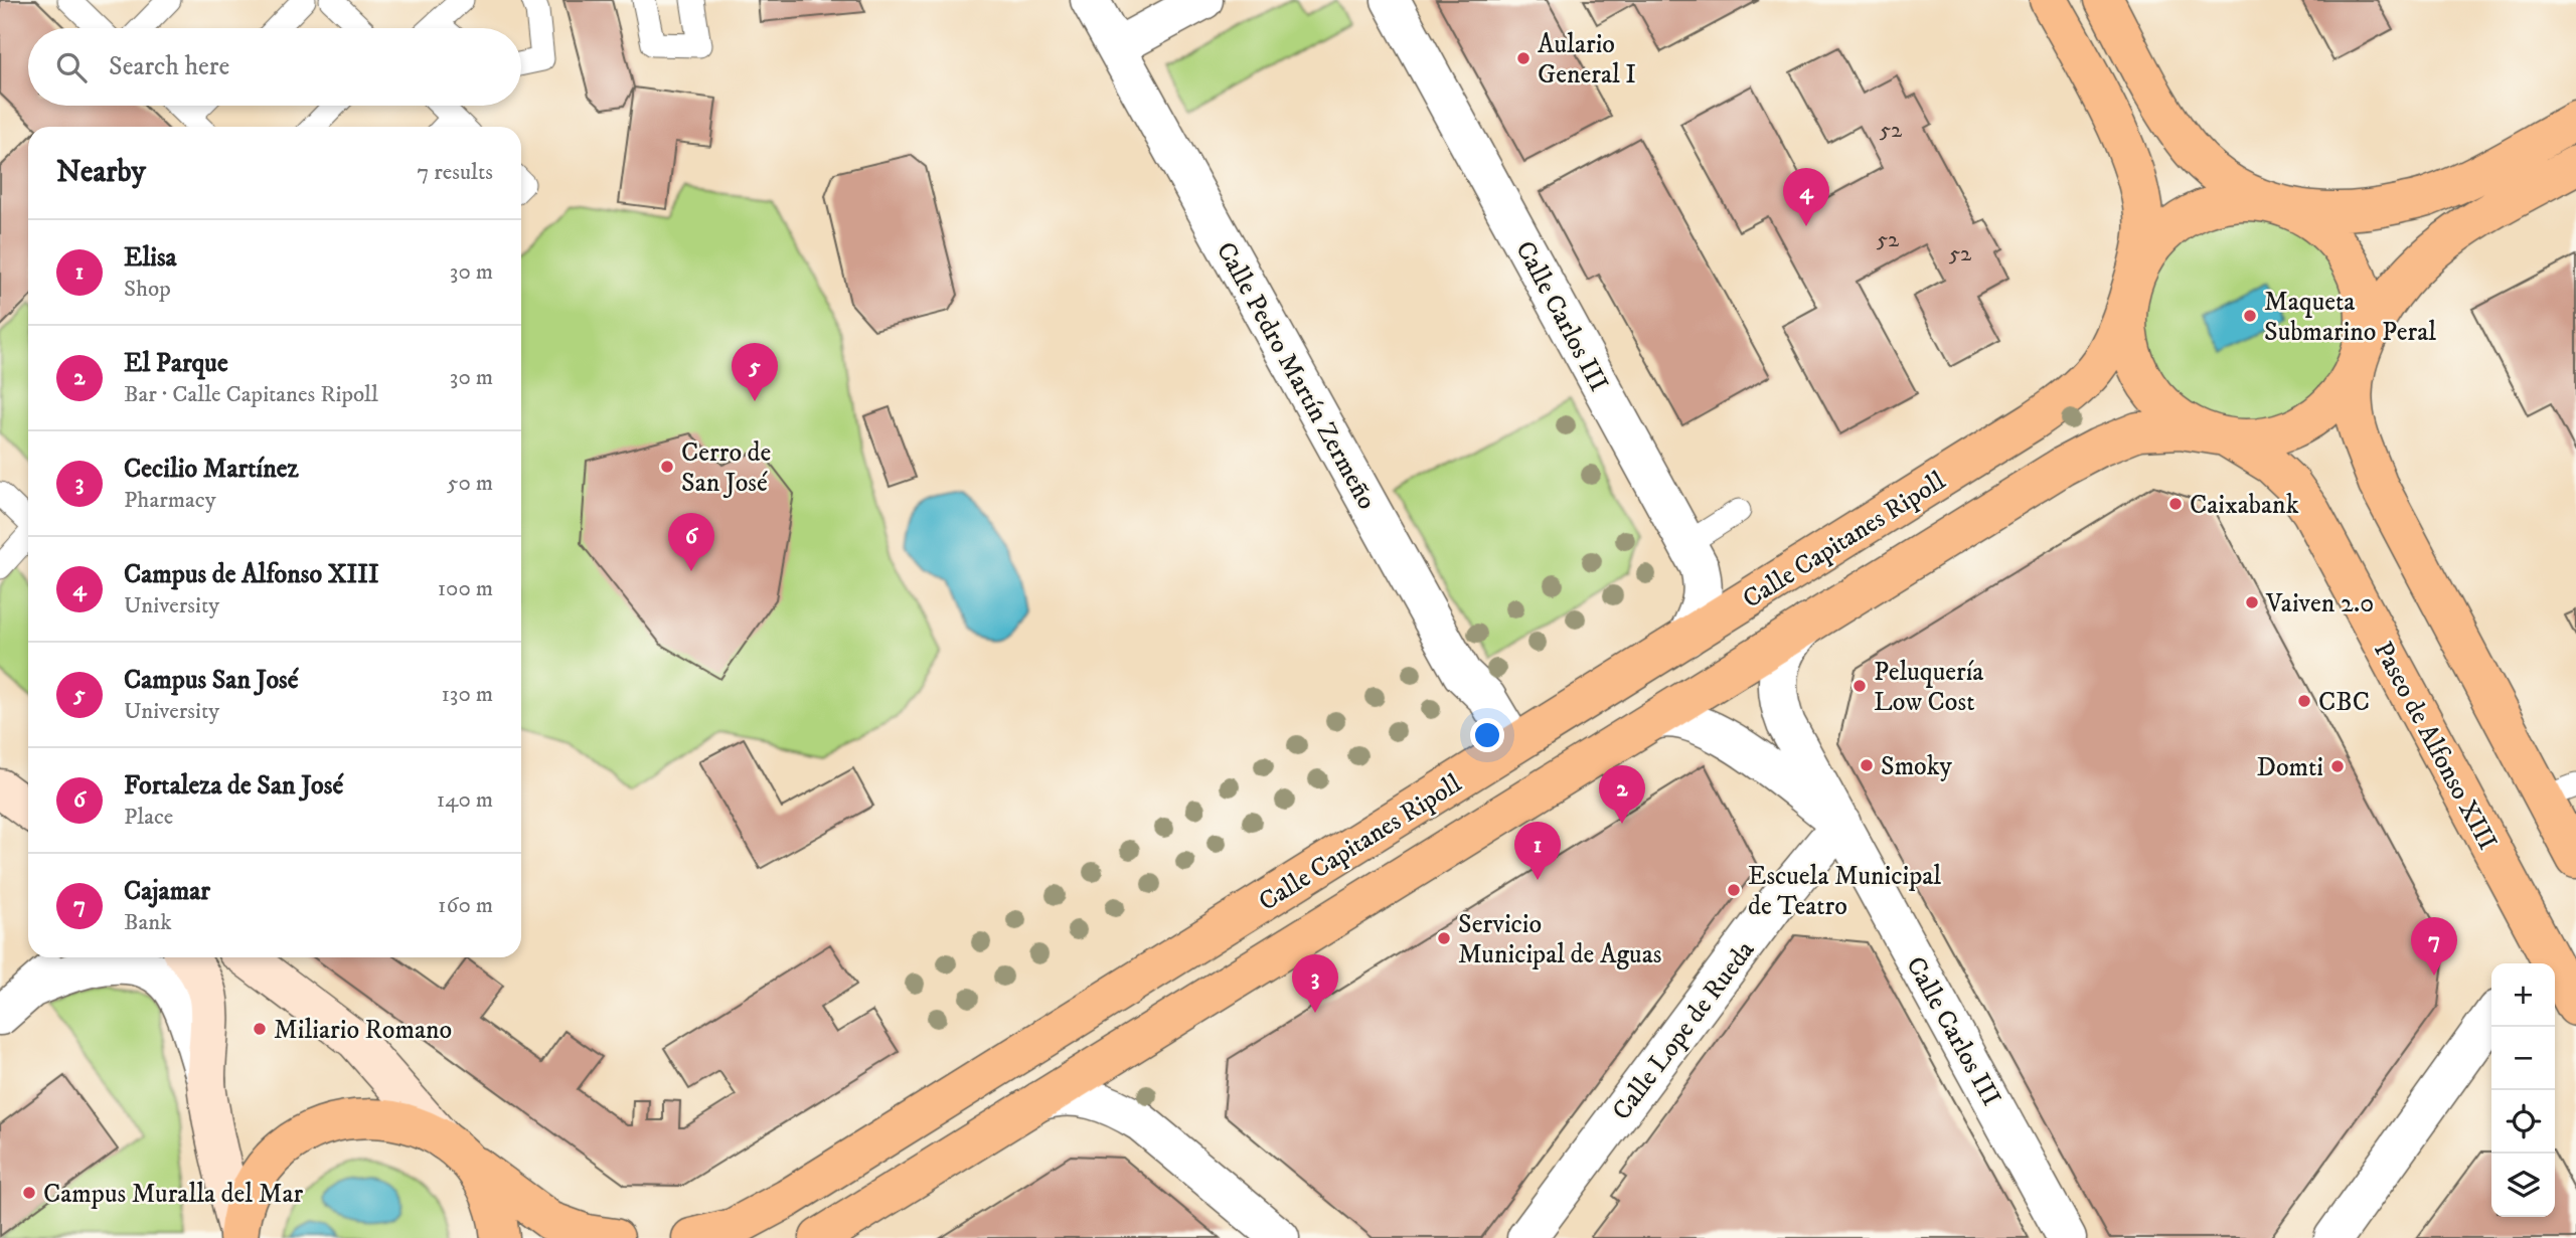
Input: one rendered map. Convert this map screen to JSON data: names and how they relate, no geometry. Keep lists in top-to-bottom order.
{
  "streets": {
    "main road": ["Calle Capitanes Ripoll", "Paseo de Alfonso XIII"],
    "street": ["Calle Carlos III", "Calle Pedro Martín Zermeño", "Calle Lope de Rueda"]
  },
  "crossings": [
    ["Calle Carlos III", "Calle Capitanes Ripoll"],
    ["Calle Carlos III", "Calle Lope de Rueda"],
    ["Calle Pedro Martín Zermeño", "Calle Capitanes Ripoll"],
    ["Calle Capitanes Ripoll", "Paseo de Alfonso XIII"]
  ],
  "places": [
    "Aulario General I",
    "Maqueta Submarino Peral",
    "Cerro de San José",
    "Caixabank",
    "Vaiven 2.0",
    "Peluquería Low Cost",
    "CBC",
    "Smoky",
    "Domti",
    "Escuela Municipal de Teatro",
    "Servicio Municipal de Aguas",
    "Miliario Romano",
    "Campus Muralla del Mar"
  ],
  "house_numbers": ["52", "52", "52"],
  "page": {
    "search": "Search here",
    "heading": ["Nearby", "7 results"],
    "pins": [
      "4",
      "5",
      "6",
      "2",
      "1",
      "7",
      "3"
    ],
    "list": [
      {
        "mark": "1",
        "name": "Elisa",
        "note": "Shop",
        "value": "30 m"
      },
      {
        "mark": "2",
        "name": "El Parque",
        "note": "Bar · Calle Capitanes Ripoll",
        "value": "30 m"
      },
      {
        "mark": "3",
        "name": "Cecilio Martínez",
        "note": "Pharmacy",
        "value": "50 m"
      },
      {
        "mark": "4",
        "name": "Campus de Alfonso XIII",
        "note": "University",
        "value": "100 m"
      },
      {
        "mark": "5",
        "name": "Campus San José",
        "note": "University",
        "value": "130 m"
      },
      {
        "mark": "6",
        "name": "Fortaleza de San José",
        "note": "Place",
        "value": "140 m"
      },
      {
        "mark": "7",
        "name": "Cajamar",
        "note": "Bank",
        "value": "160 m"
      }
    ],
    "map_buttons": ["+", "−"]
  }
}
